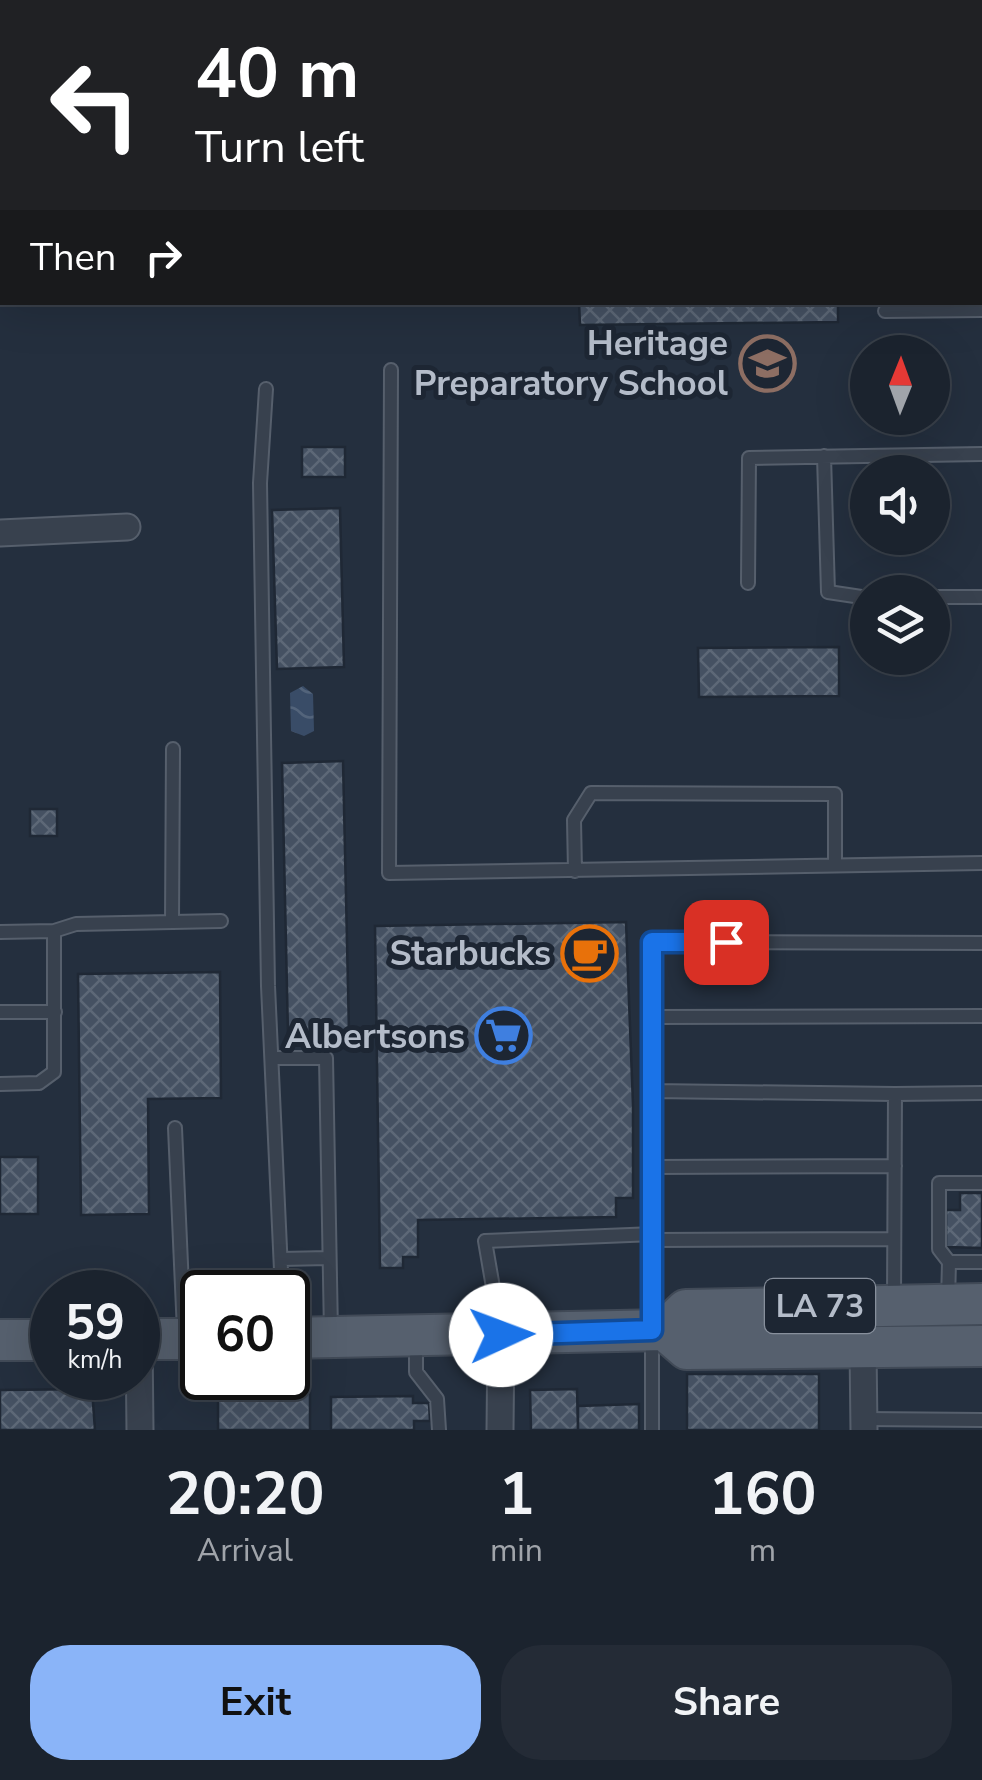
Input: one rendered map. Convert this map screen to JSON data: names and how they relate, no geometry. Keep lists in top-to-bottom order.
{
  "streets": {
    "main road": ["LA 73"]
  },
  "places": {
    "school or university": ["Heritage Preparatory School"],
    "cafe": ["Starbucks"],
    "supermarket": ["Albertsons"]
  },
  "north": "top",
  "page": {
    "turn": ["40 m", "Turn left"],
    "then": "Then",
    "speed": "59 km/h",
    "limit": "60",
    "eta": [
      "20:20",
      "Arrival",
      "1",
      "min",
      "160",
      "m"
    ],
    "buttons": ["Exit", "Share"]
  }
}
